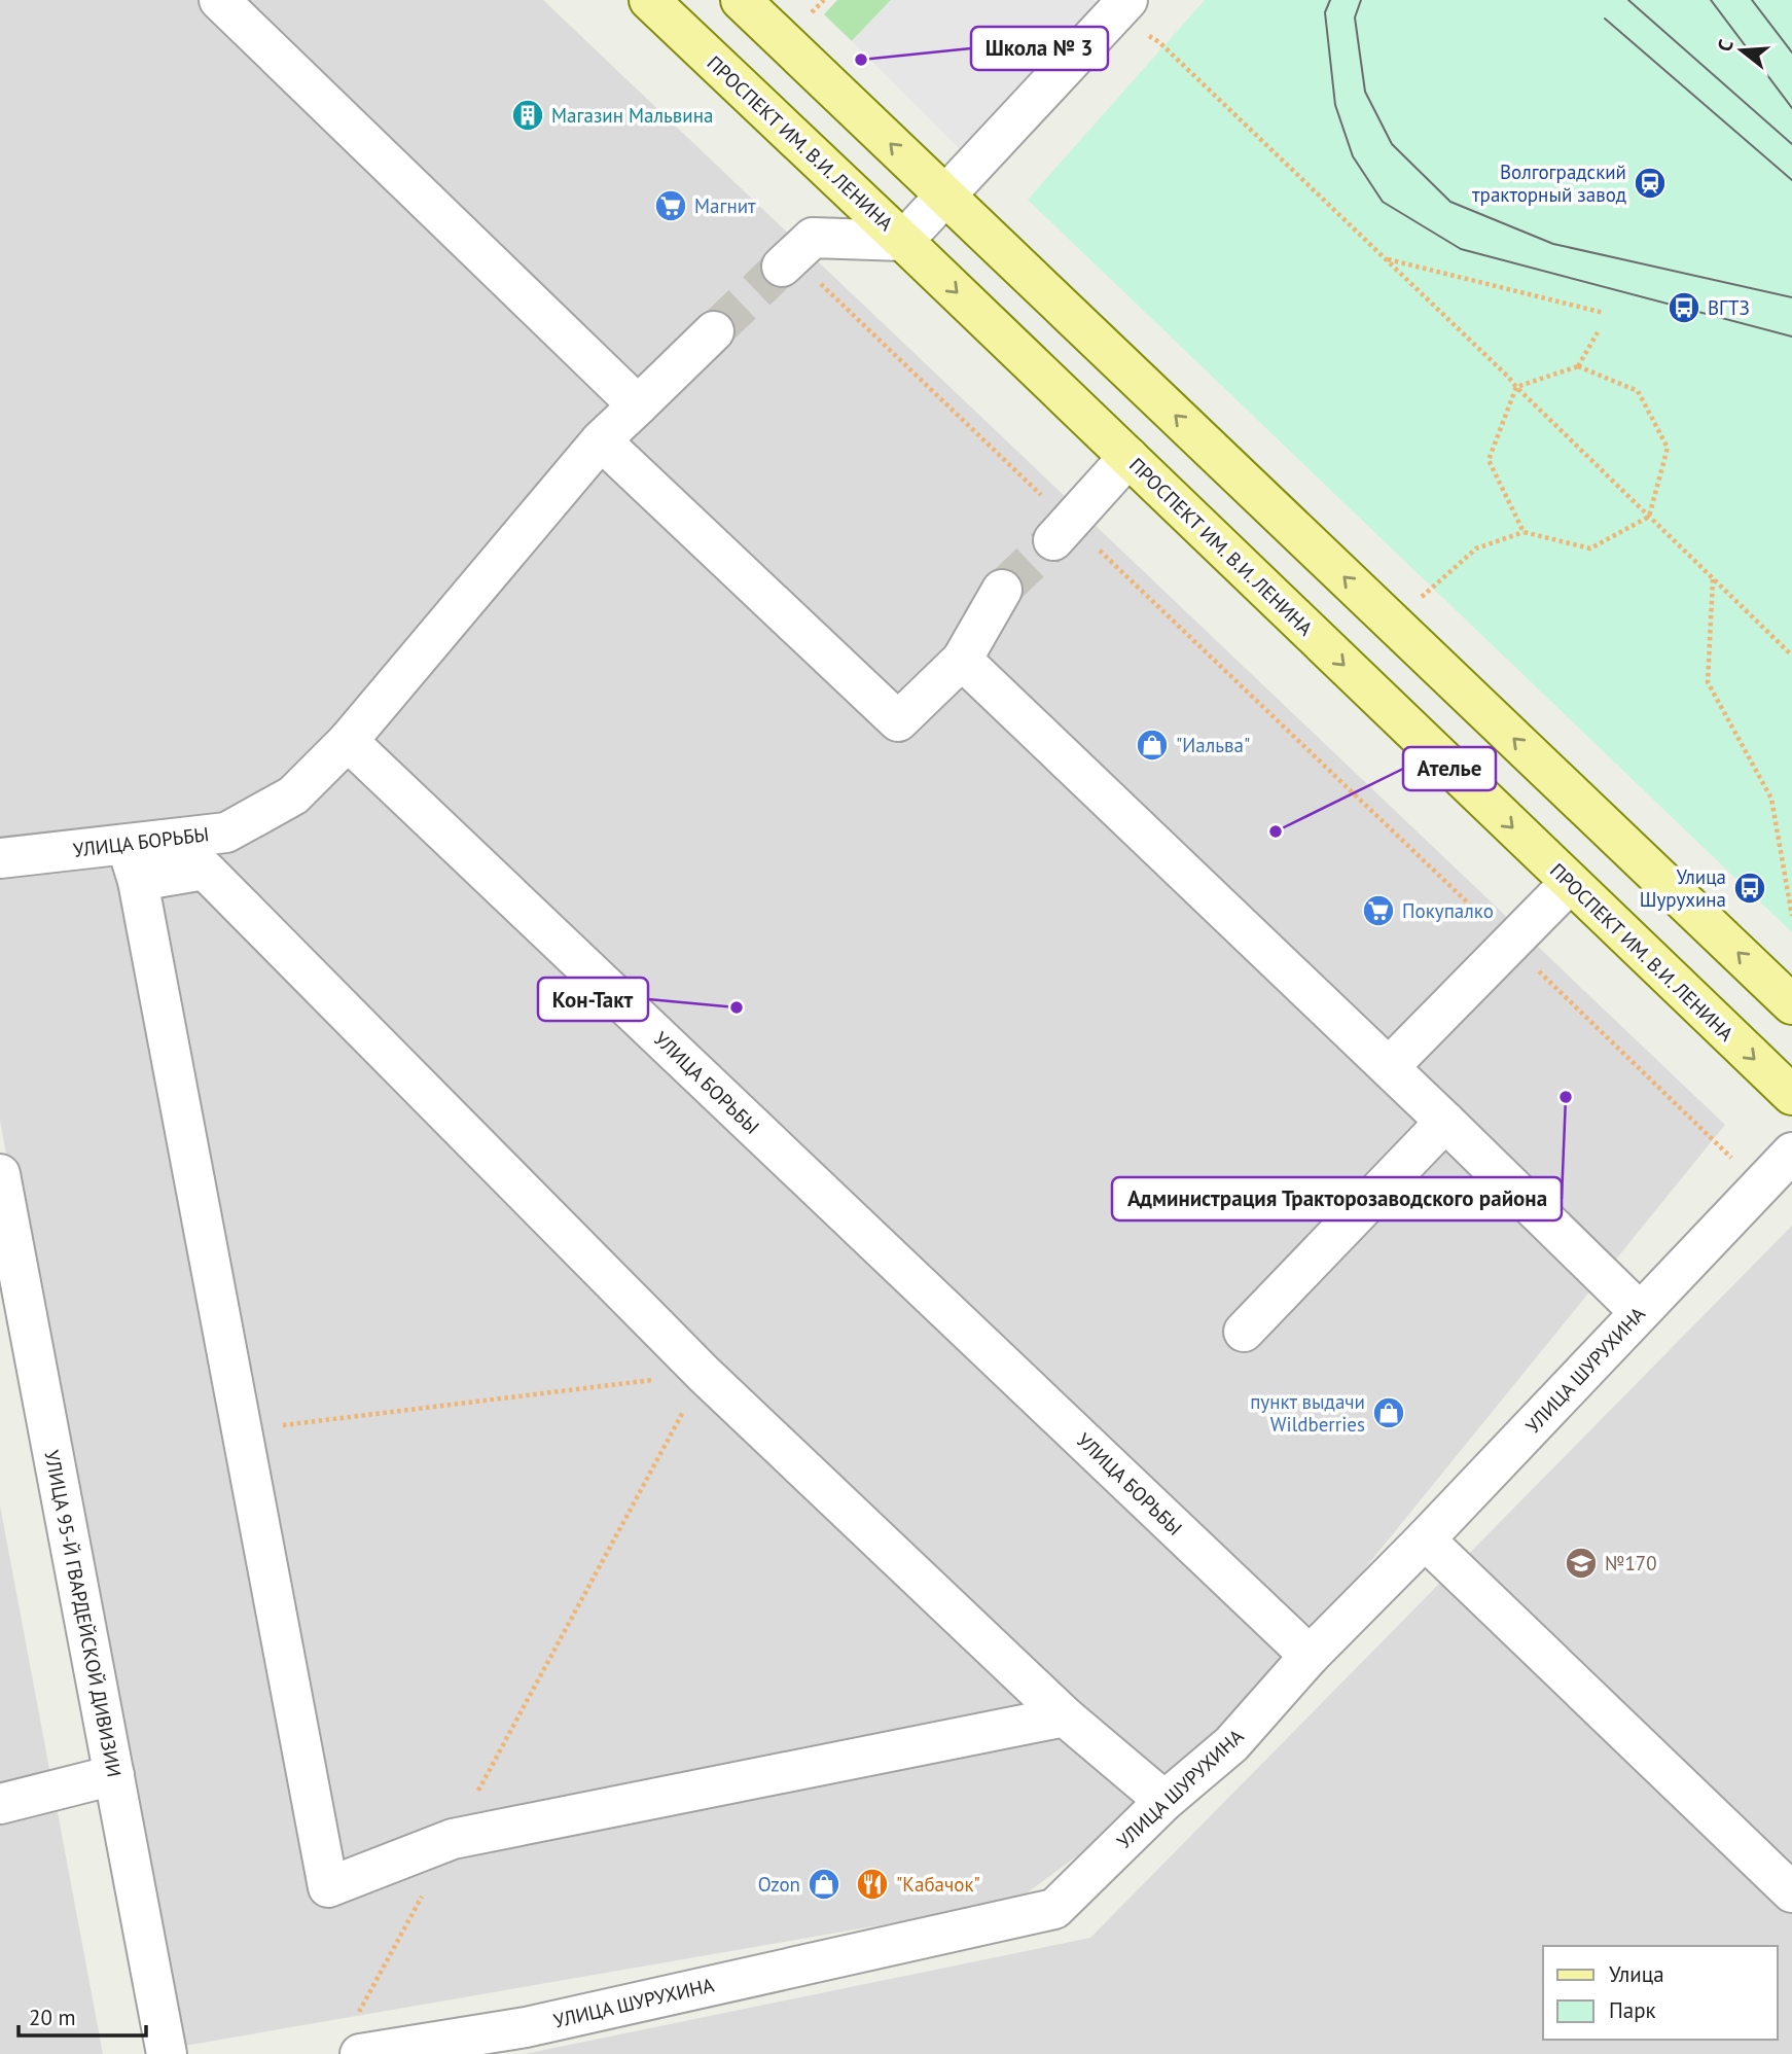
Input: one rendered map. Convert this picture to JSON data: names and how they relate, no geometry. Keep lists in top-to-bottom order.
{
  "streets": {
    "main road": ["ПРОСПЕКТ ИМ. В.И. ЛЕНИНА"],
    "street": ["УЛИЦА БОРЬБЫ", "УЛИЦА ШУРУХИНА", "УЛИЦА 95-Й ГВАРДЕЙСКОЙ ДИВИЗИИ"]
  },
  "crossings": [
    ["УЛИЦА БОРЬБЫ", "УЛИЦА ШУРУХИНА"]
  ],
  "places": {
    "other": [
      "Школа № 3",
      "Ателье",
      "Кон-Такт",
      "Администрация Тракторозаводского района"
    ],
    "building": ["Магазин Мальвина"],
    "station": ["Волгоградский тракторный завод"],
    "supermarket": ["Магнит", "Покупалко"],
    "bus stop": ["ВГТЗ", "Улица Шурухина"],
    "shop": ["\"Иальва\"", "пункт выдачи Wildberries", "Ozon"],
    "school or university": ["№170"],
    "restaurant": ["\"Кабачок\""]
  },
  "legend": ["Улица", "Парк"],
  "scale_bar": "20 m",
  "north": "left"
}
